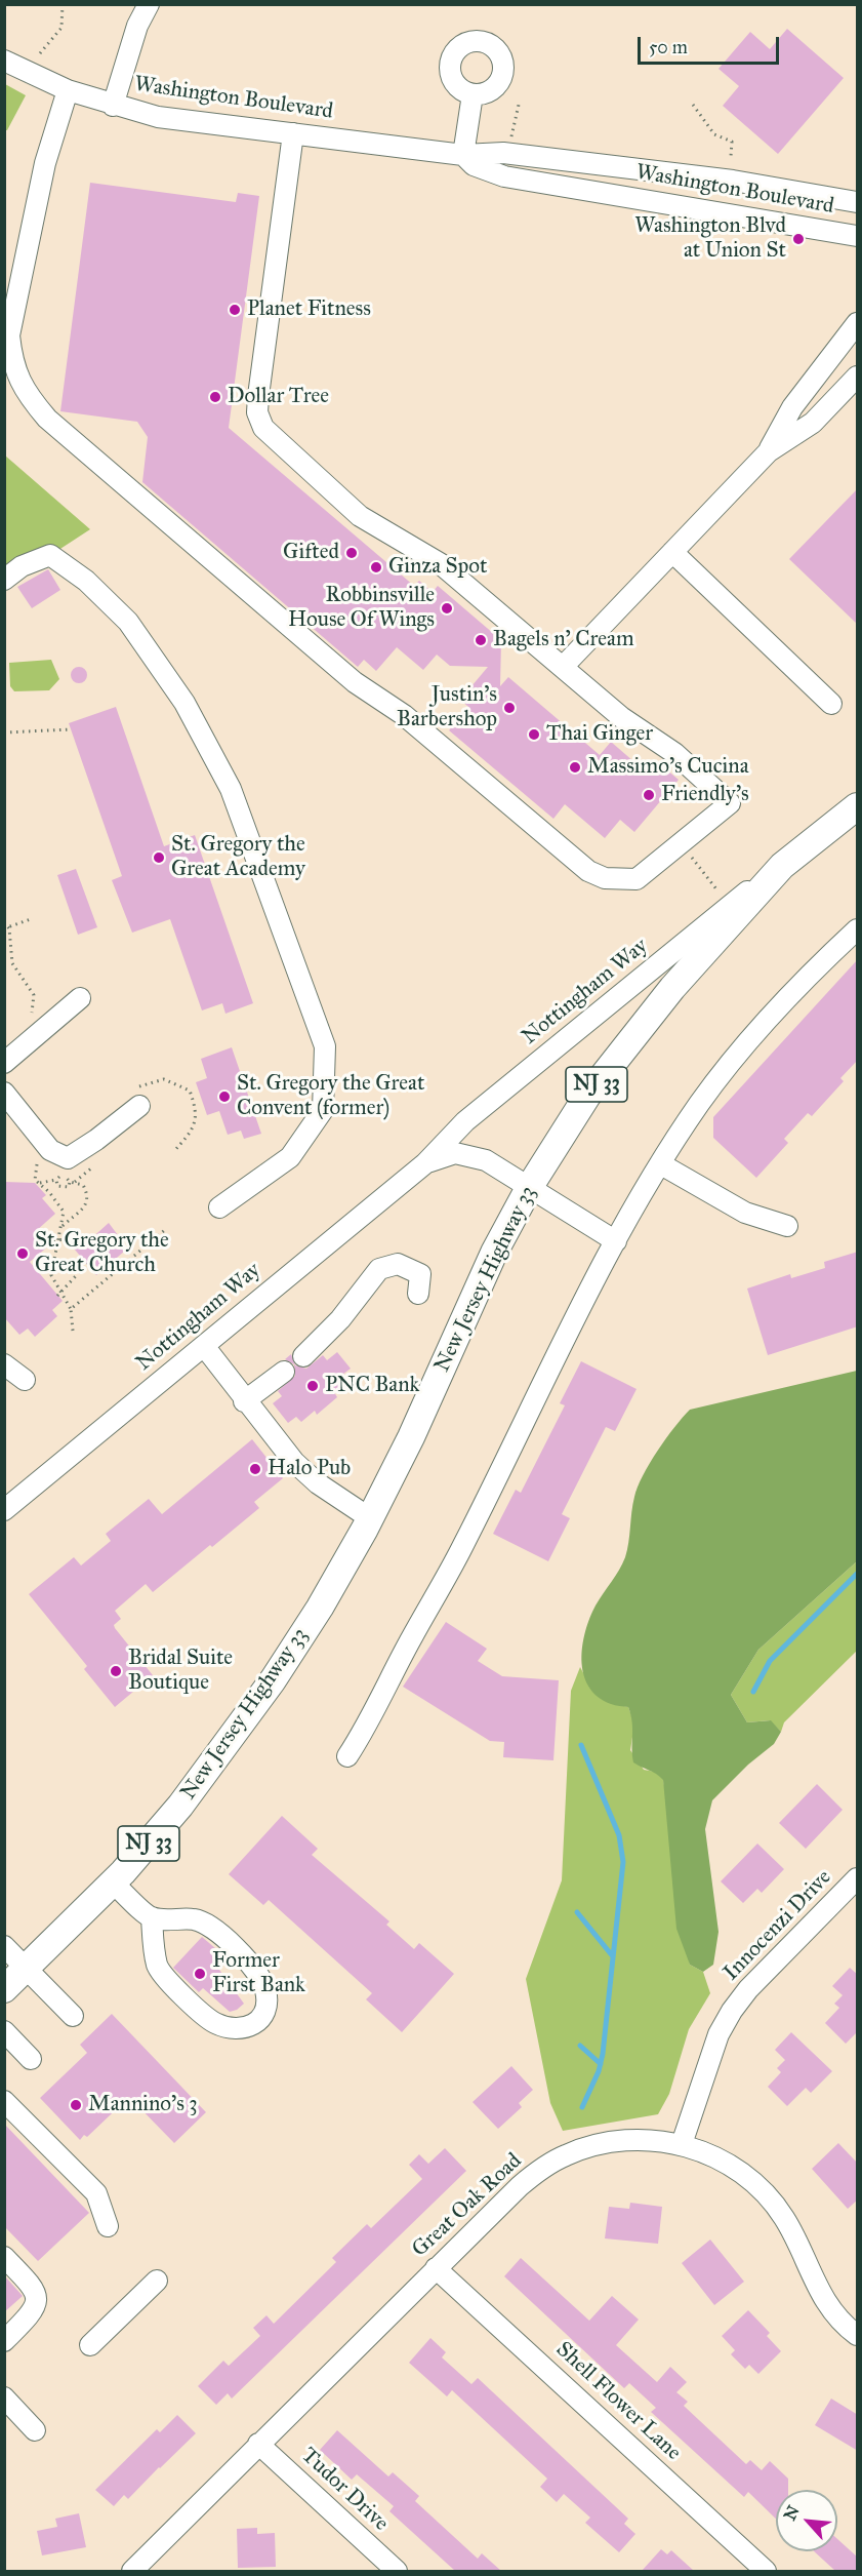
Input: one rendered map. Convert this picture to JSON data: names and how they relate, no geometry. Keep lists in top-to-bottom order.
{
  "streets": {
    "main road": ["NJ 33", "New Jersey Highway 33"],
    "street": [
      "Washington Boulevard",
      "Nottingham Way",
      "Innocenzi Drive",
      "Great Oak Road",
      "Shell Flower Lane",
      "Tudor Drive"
    ]
  },
  "crossings": [
    ["Nottingham Way", "New Jersey Highway 33"],
    ["Innocenzi Drive", "Great Oak Road"],
    ["Great Oak Road", "Shell Flower Lane"],
    ["Great Oak Road", "Tudor Drive"]
  ],
  "places": [
    "Washington Blvd at Union St",
    "Planet Fitness",
    "Dollar Tree",
    "Gifted",
    "Ginza Spot",
    "Robbinsville House Of Wings",
    "Bagels n' Cream",
    "Justin's Barbershop",
    "Thai Ginger",
    "Massimo's Cucina",
    "Friendly's",
    "St. Gregory the Great Academy",
    "St. Gregory the Great Convent (former)",
    "St. Gregory the Great Church",
    "PNC Bank",
    "Halo Pub",
    "Bridal Suite Boutique",
    "Former First Bank",
    "Mannino's 3"
  ],
  "scale_bar": "50 m",
  "north": "top left"
}
